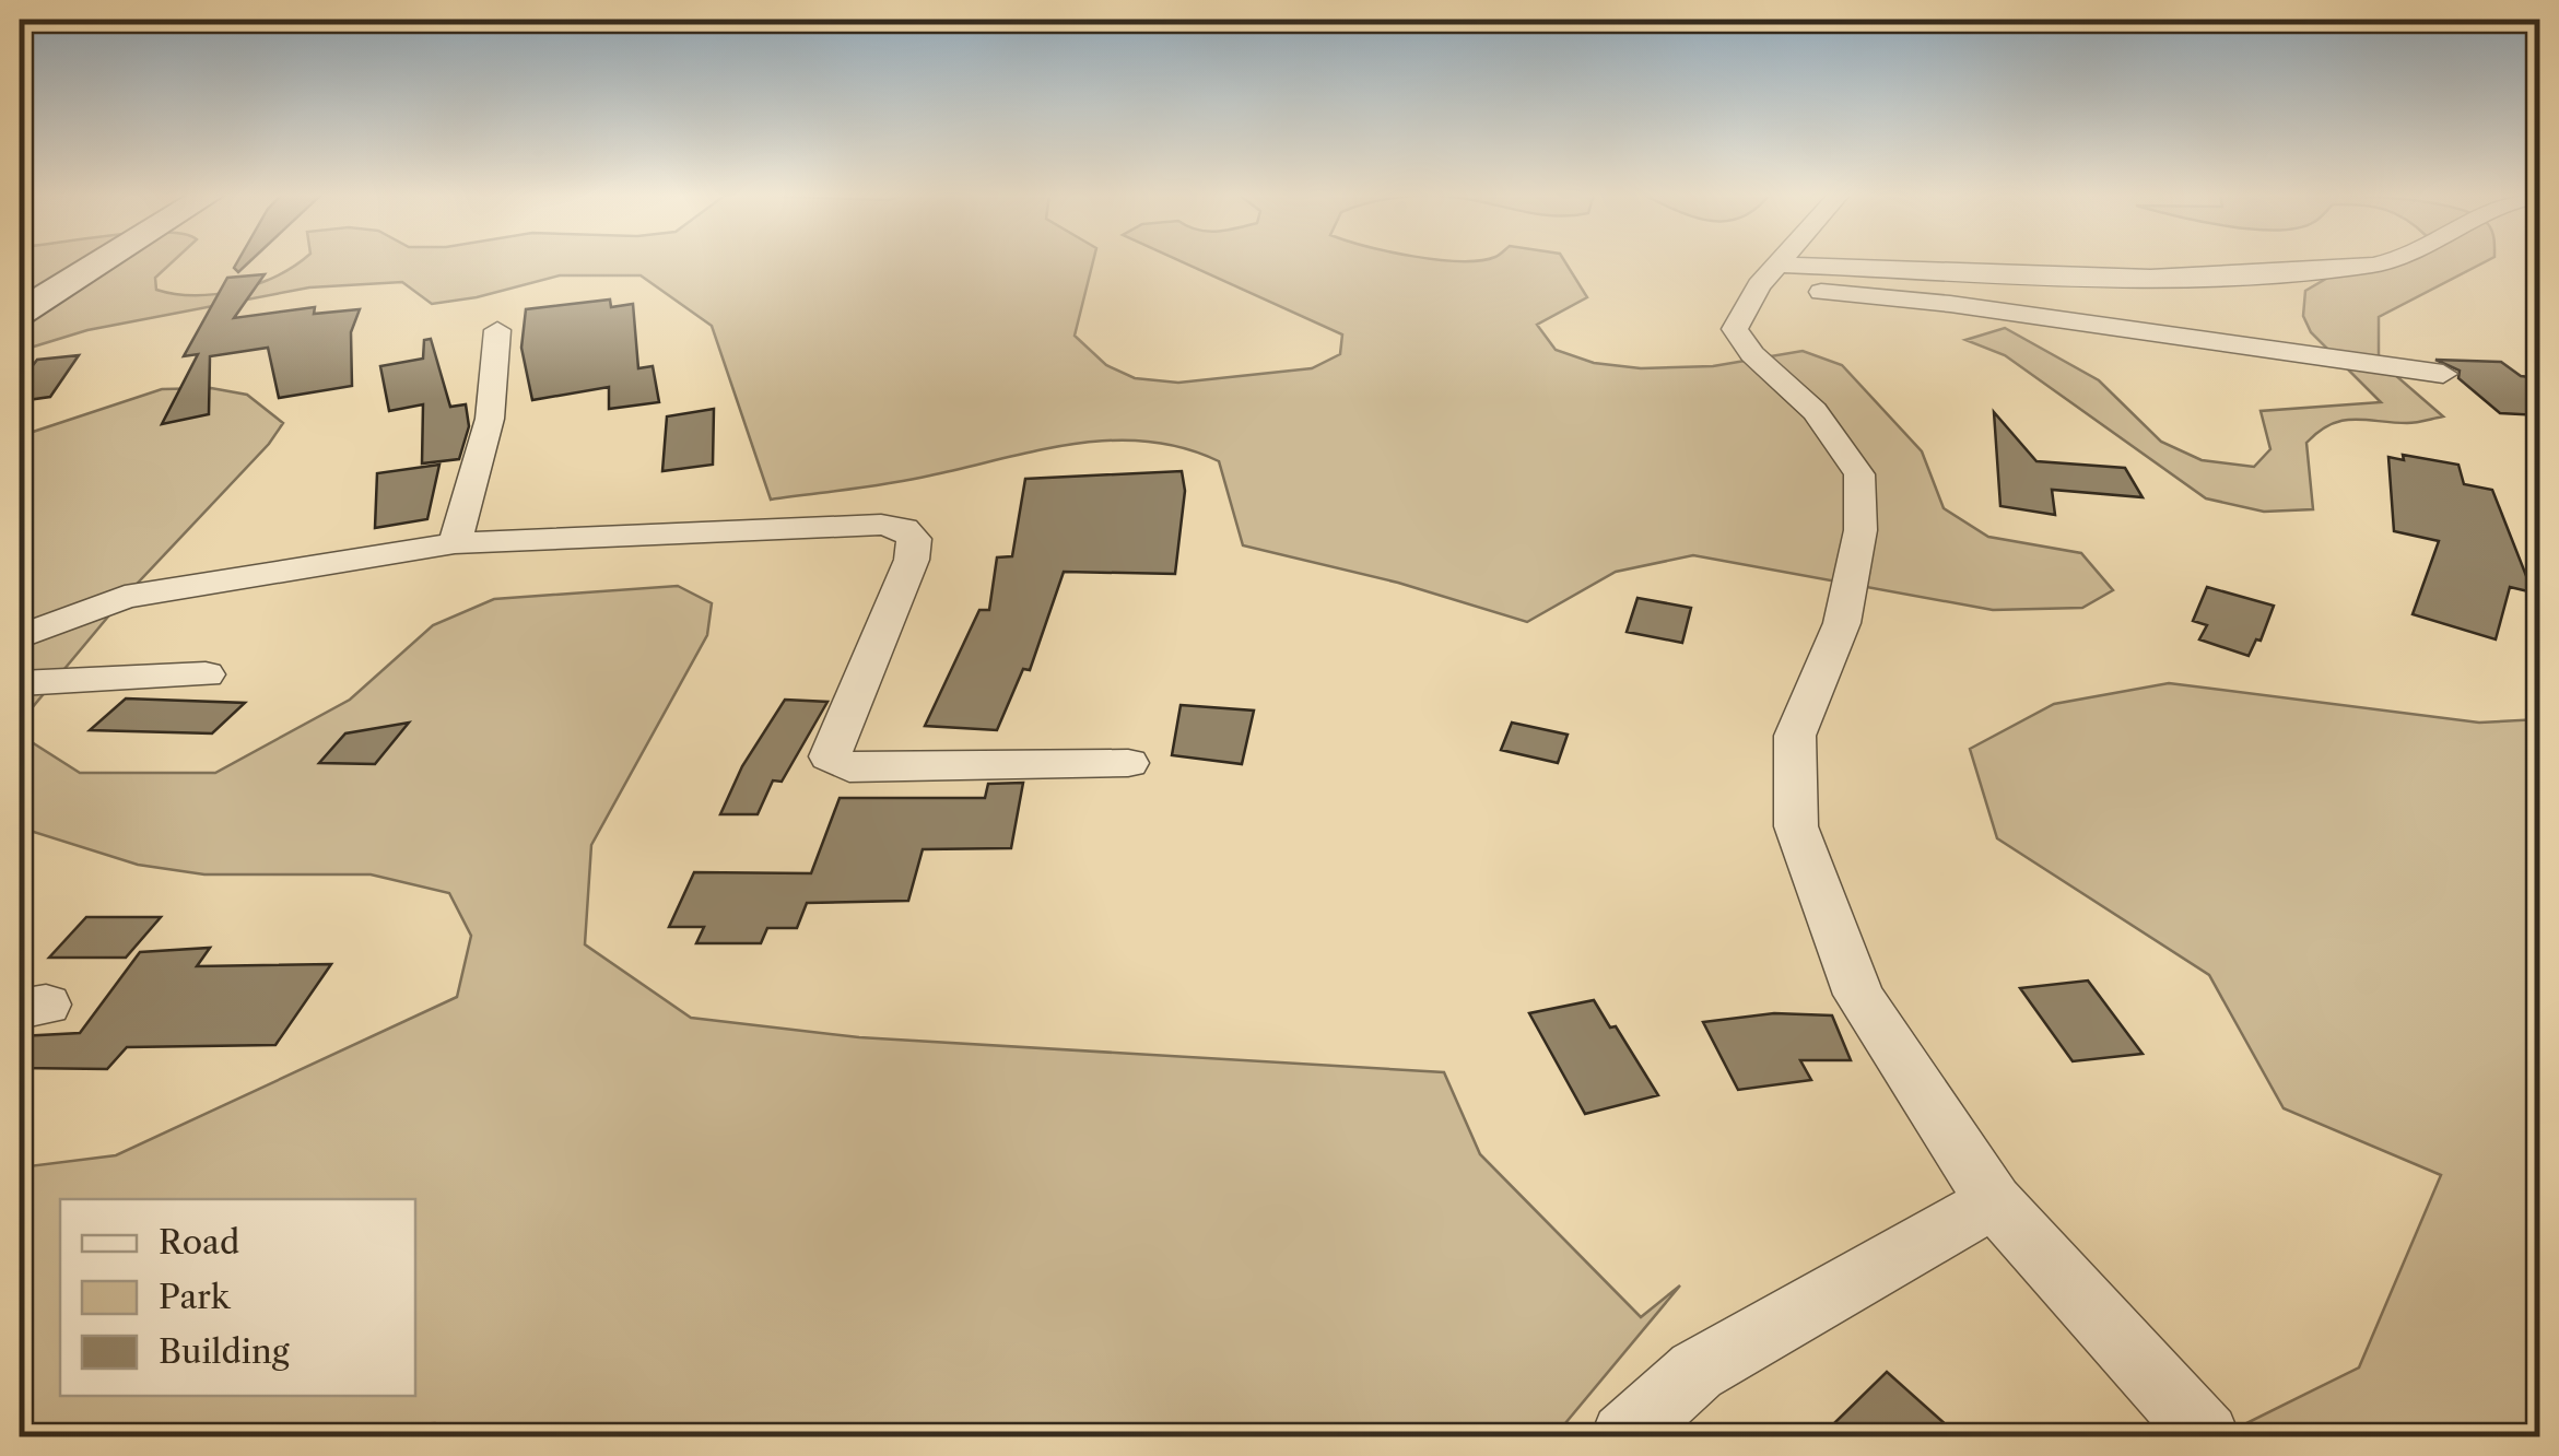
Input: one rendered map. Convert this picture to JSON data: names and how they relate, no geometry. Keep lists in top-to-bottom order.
{
  "legend": ["Road", "Park", "Building"]
}
